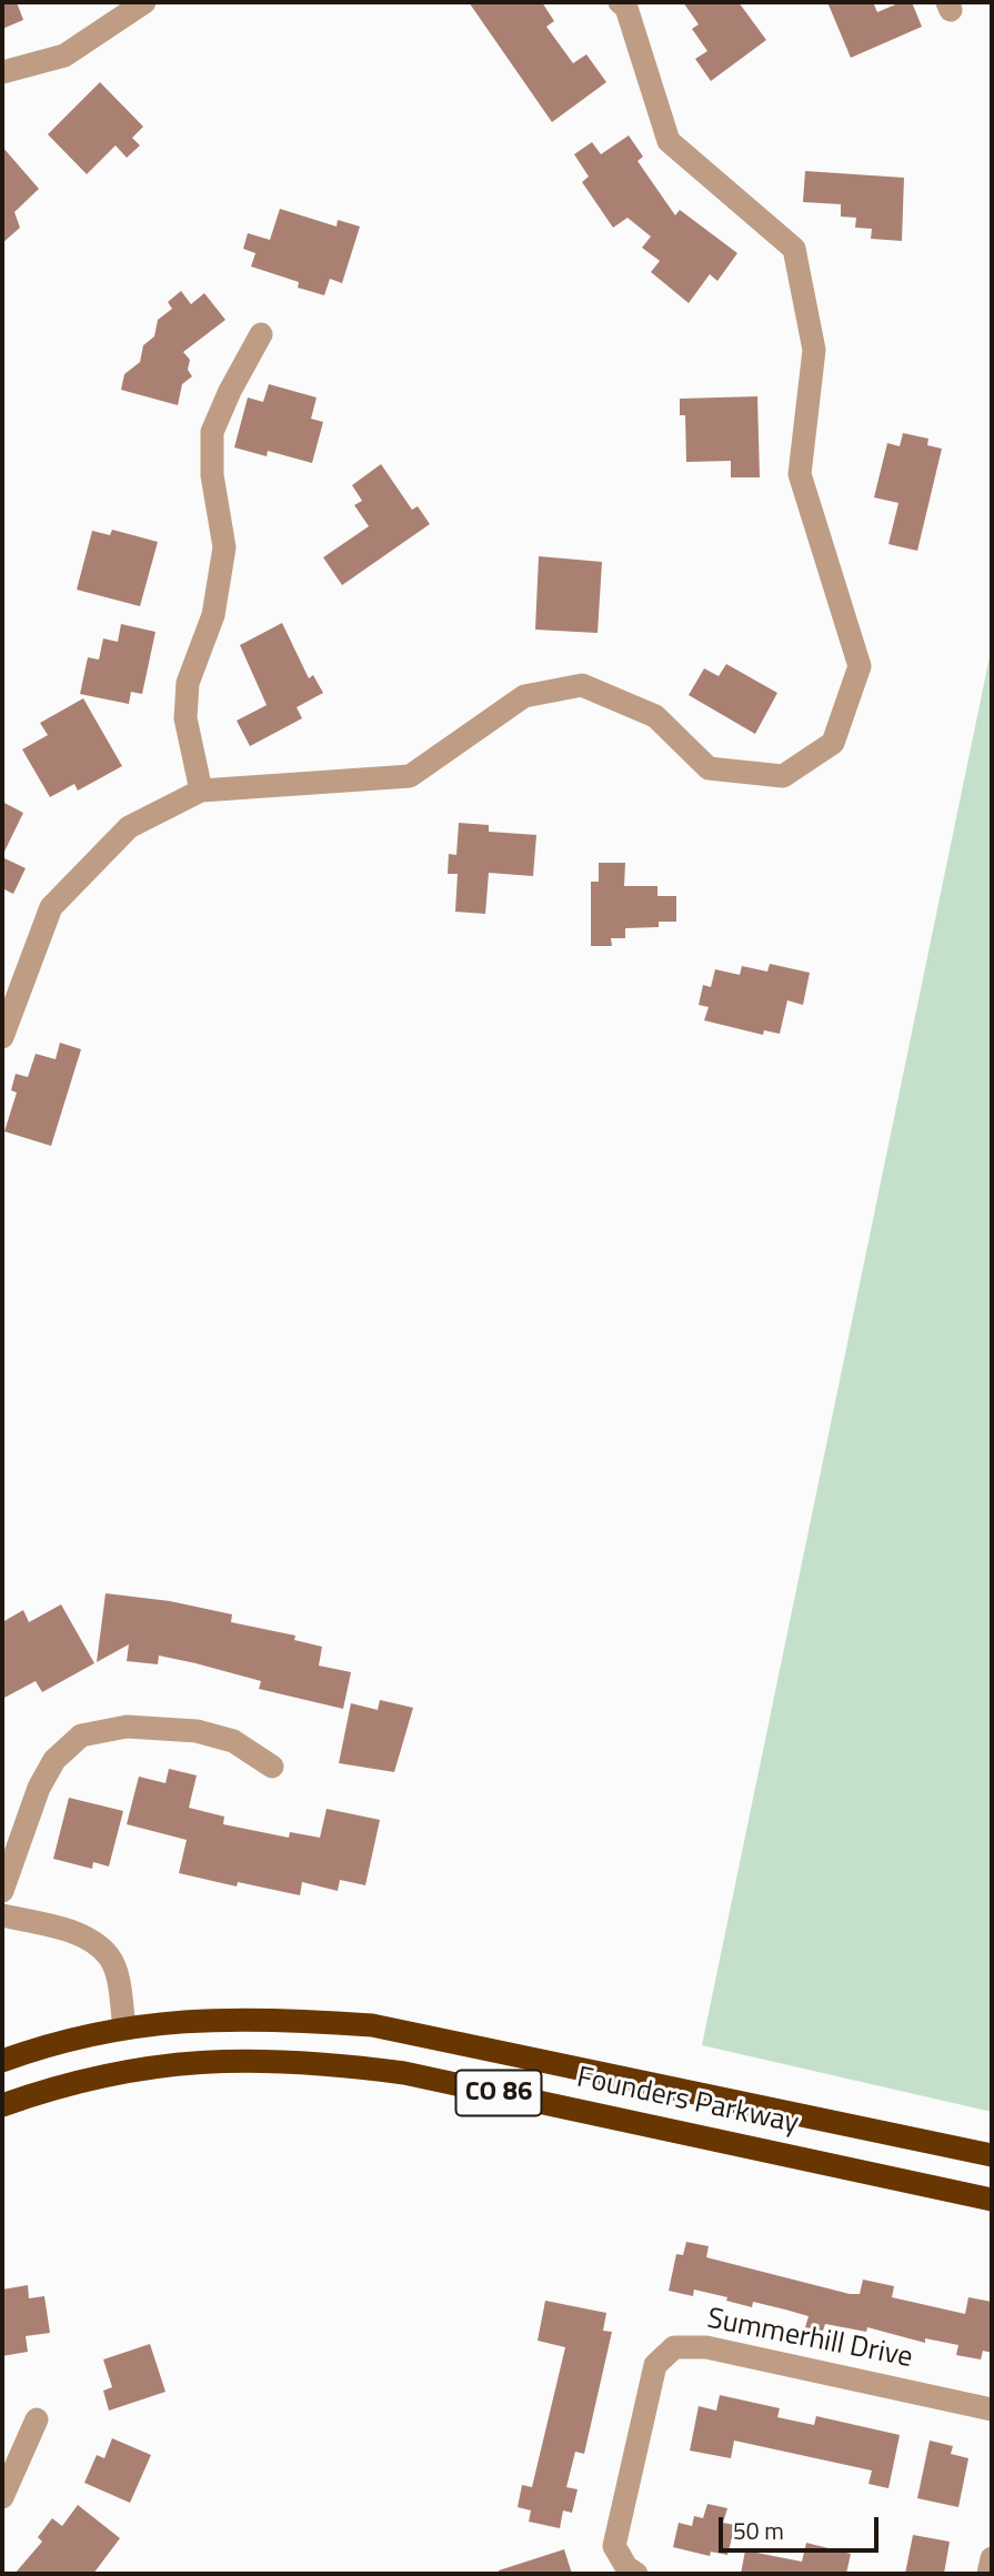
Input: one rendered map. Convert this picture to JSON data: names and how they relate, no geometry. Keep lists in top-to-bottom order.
{
  "streets": {
    "highway": ["CO 86", "Founders Parkway"],
    "street": ["Summerhill Drive"]
  },
  "scale_bar": "50 m"
}
